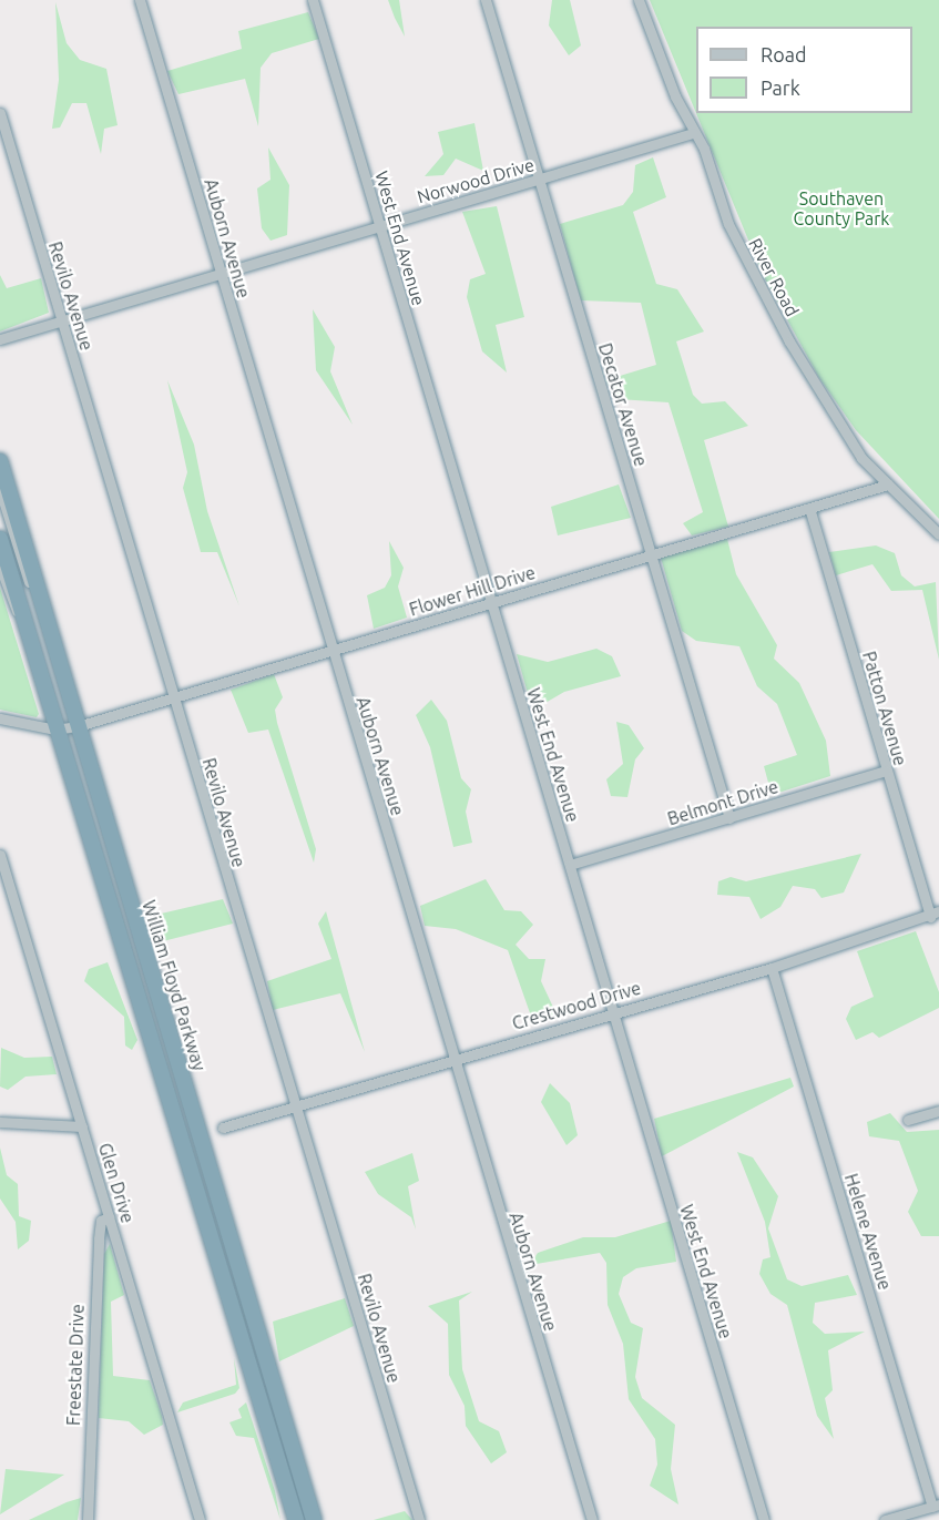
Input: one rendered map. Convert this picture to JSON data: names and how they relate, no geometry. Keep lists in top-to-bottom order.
{
  "streets": {
    "highway": ["William Floyd Parkway"],
    "street": [
      "Norwood Drive",
      "Auborn Avenue",
      "West End Avenue",
      "River Road",
      "Revilo Avenue",
      "Decator Avenue",
      "Flower Hill Drive",
      "Patton Avenue",
      "Belmont Drive",
      "Crestwood Drive",
      "Glen Drive",
      "Helene Avenue",
      "Freestate Drive"
    ]
  },
  "crossings": [
    ["Norwood Drive", "Auborn Avenue"],
    ["Norwood Drive", "West End Avenue"],
    ["Norwood Drive", "River Road"],
    ["Norwood Drive", "Revilo Avenue"],
    ["Norwood Drive", "Decator Avenue"],
    ["Auborn Avenue", "Flower Hill Drive"],
    ["Auborn Avenue", "Crestwood Drive"],
    ["West End Avenue", "Flower Hill Drive"],
    ["West End Avenue", "Belmont Drive"],
    ["West End Avenue", "Crestwood Drive"],
    ["River Road", "Flower Hill Drive"],
    ["Revilo Avenue", "Flower Hill Drive"],
    ["Revilo Avenue", "Crestwood Drive"],
    ["Decator Avenue", "Flower Hill Drive"],
    ["Decator Avenue", "Belmont Drive"],
    ["Flower Hill Drive", "Patton Avenue"],
    ["Flower Hill Drive", "William Floyd Parkway"],
    ["Patton Avenue", "Belmont Drive"],
    ["Patton Avenue", "Crestwood Drive"],
    ["Crestwood Drive", "Helene Avenue"],
    ["Glen Drive", "Freestate Drive"]
  ],
  "parks": ["Southaven County Park"],
  "legend": ["Road", "Park"]
}
